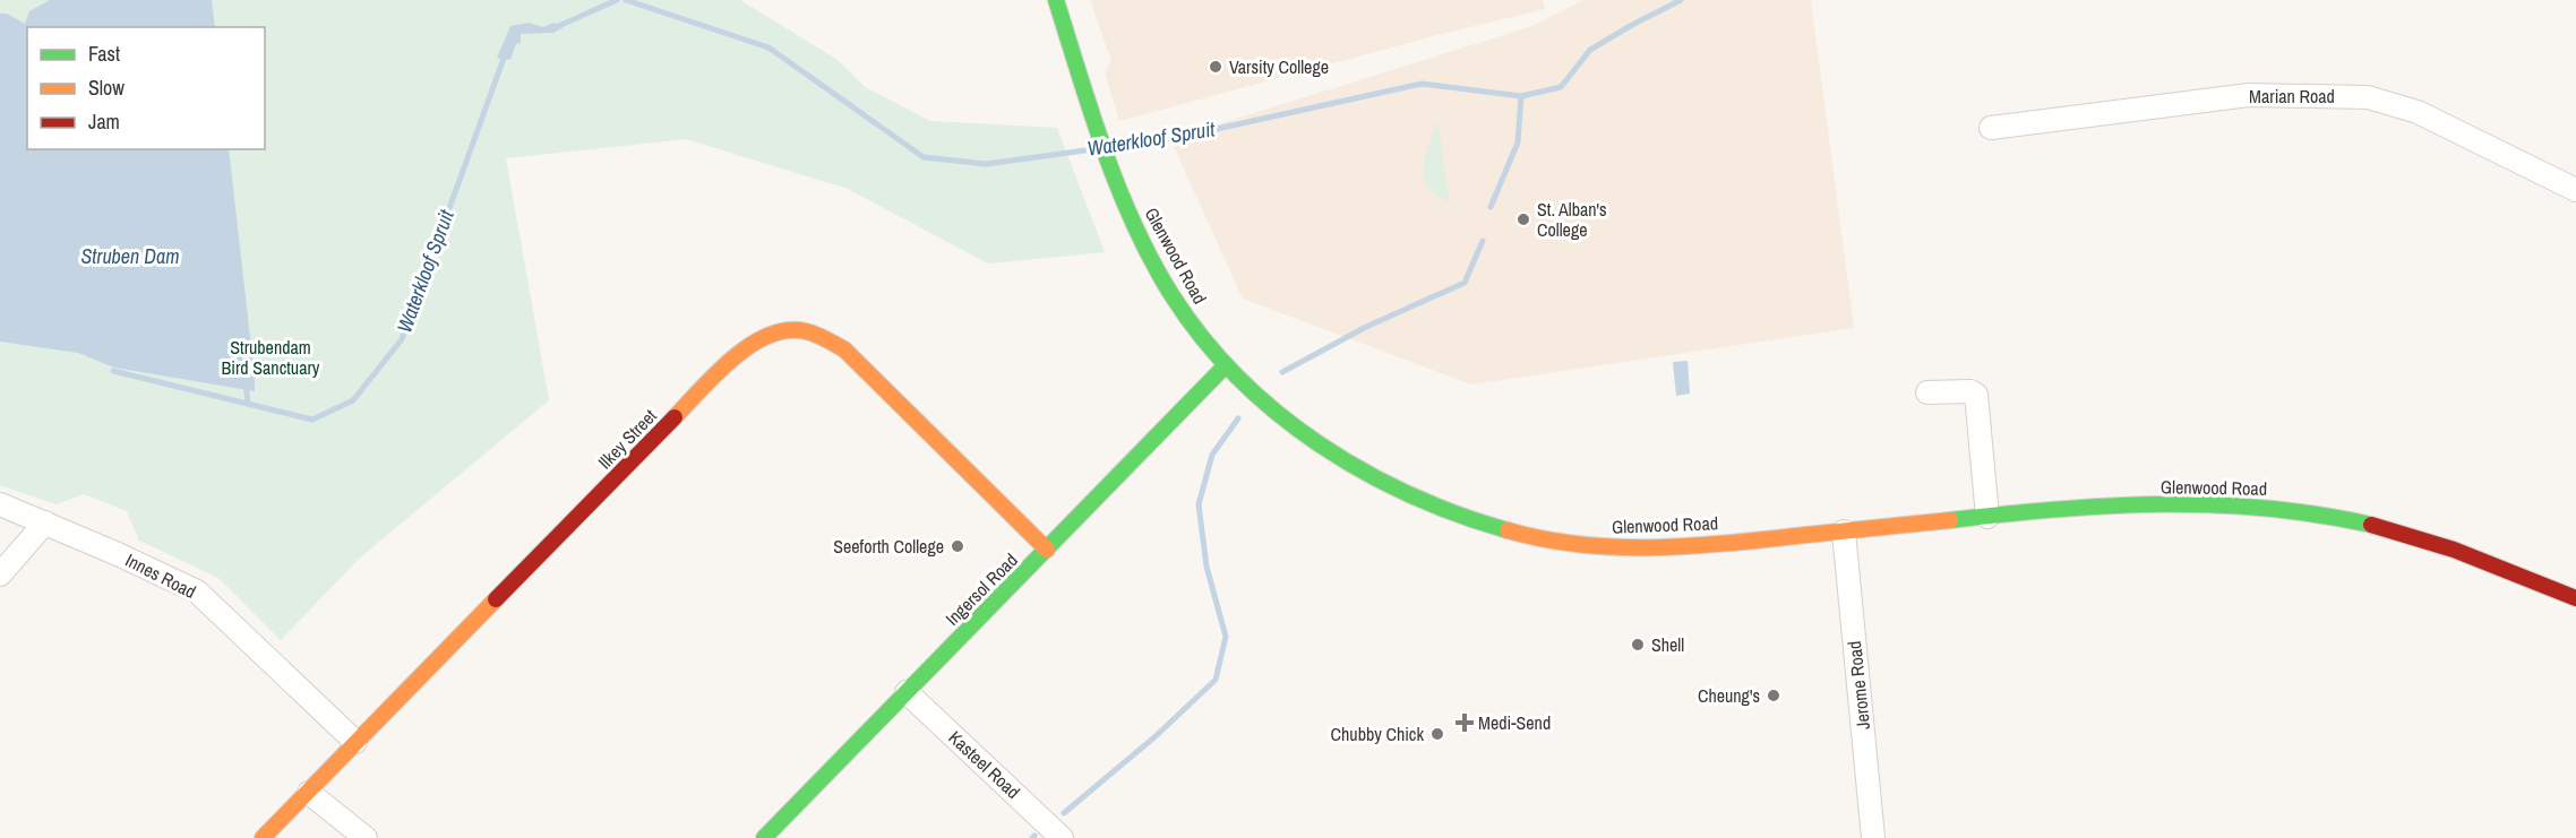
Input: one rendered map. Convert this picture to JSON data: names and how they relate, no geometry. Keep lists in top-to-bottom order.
{
  "streets": {
    "street": [
      "Marian Road",
      "Glenwood Road",
      "Ilkey Street",
      "Innes Road",
      "Ingersol Road",
      "Jerome Road",
      "Kasteel Road"
    ]
  },
  "crossings": [
    ["Glenwood Road", "Ingersol Road"],
    ["Glenwood Road", "Jerome Road"],
    ["Ilkey Street", "Innes Road"],
    ["Ilkey Street", "Ingersol Road"],
    ["Ingersol Road", "Kasteel Road"]
  ],
  "water": ["Waterkloof Spruit", "Struben Dam"],
  "parks": ["Strubendam Bird Sanctuary"],
  "places": {
    "other": [
      "Varsity College",
      "St. Alban's College",
      "Seeforth College",
      "Shell",
      "Cheung's",
      "Chubby Chick"
    ],
    "health": ["Medi-Send"]
  },
  "legend": ["Fast", "Slow", "Jam"]
}
